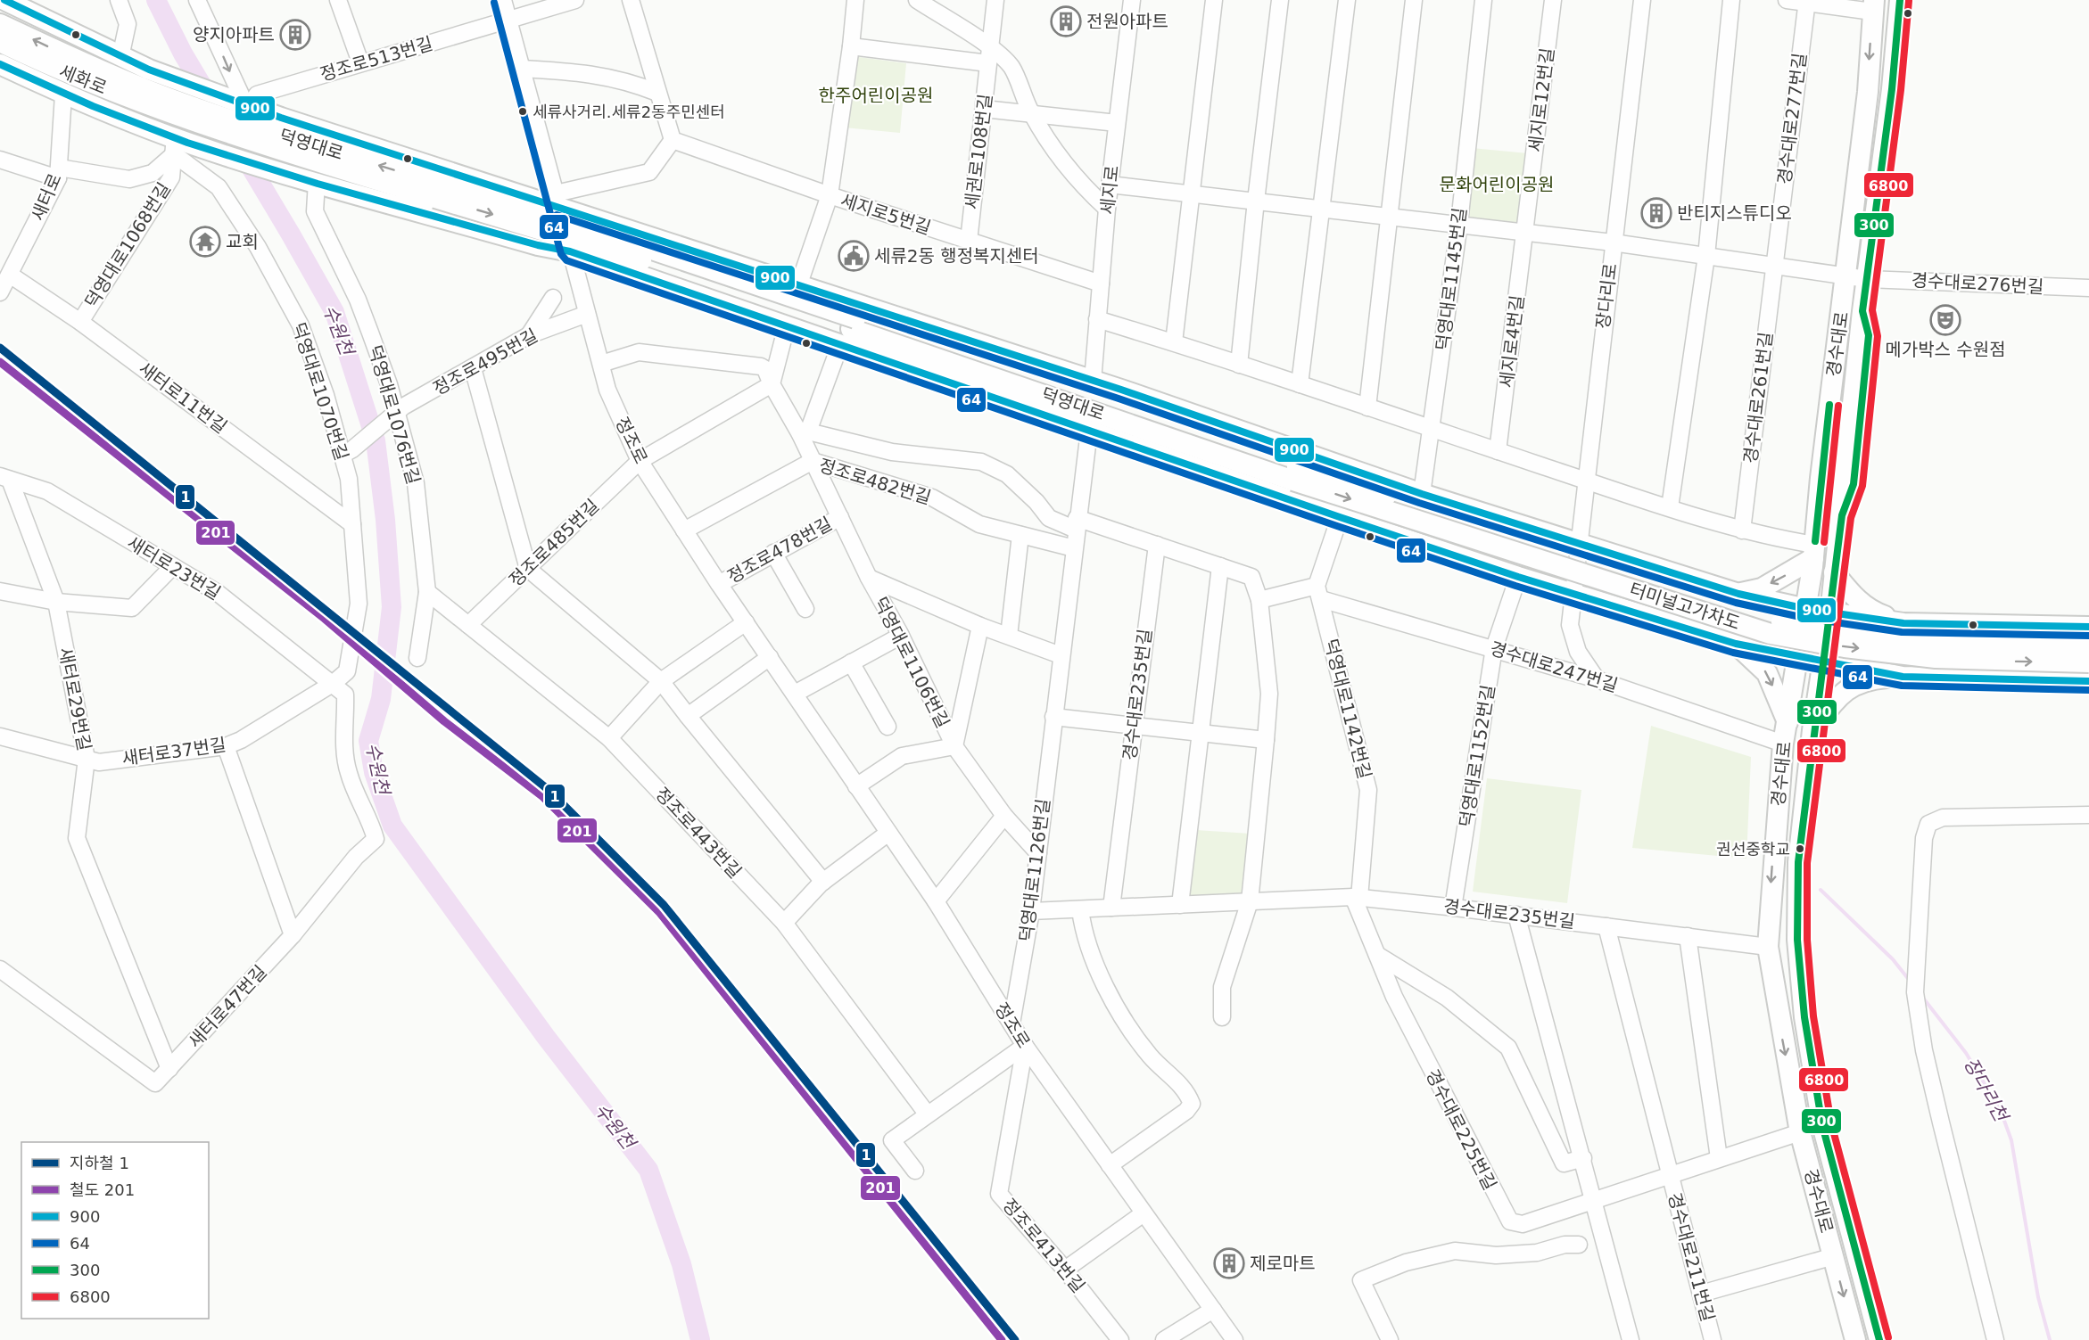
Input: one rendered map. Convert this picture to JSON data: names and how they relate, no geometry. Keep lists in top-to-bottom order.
{
  "streets": {
    "main road": [
      "세화로",
      "덕영대로",
      "경수대로",
      "터미널고가차도"
    ],
    "street": [
      "정조로513번길",
      "세지로12번길",
      "경수대로277번길",
      "세권로108번길",
      "세지로",
      "새터로",
      "세지로5번길",
      "덕영대로1068번길",
      "덕영대로1145번길",
      "경수대로276번길",
      "장다리로",
      "세지로4번길",
      "정조로495번길",
      "덕영대로1070번길",
      "새터로11번길",
      "경수대로261번길",
      "덕영대로1076번길",
      "정조로",
      "정조로482번길",
      "정조로485번길",
      "정조로478번길",
      "새터로23번길",
      "덕영대로1106번길",
      "경수대로247번길",
      "경수대로235번길",
      "새터로29번길",
      "덕영대로1142번길",
      "새터로37번길",
      "덕영대로1152번길",
      "정조로443번길",
      "덕영대로1126번길",
      "새터로47번길",
      "경수대로225번길",
      "정조로413번길",
      "경수대로211번길"
    ]
  },
  "crossings": [
    ["정조로513번길", "덕영대로"],
    ["정조로513번길", "정조로"],
    ["세화로", "덕영대로"],
    ["세지로12번길", "세지로4번길"],
    ["경수대로277번길", "경수대로261번길"],
    ["덕영대로", "세지로"],
    ["덕영대로", "새터로"],
    ["덕영대로", "덕영대로1068번길"],
    ["덕영대로", "덕영대로1145번길"],
    ["덕영대로", "장다리로"],
    ["덕영대로", "경수대로"],
    ["덕영대로", "덕영대로1070번길"],
    ["덕영대로", "덕영대로1076번길"],
    ["덕영대로", "정조로"],
    ["덕영대로", "터미널고가차도"],
    ["덕영대로", "덕영대로1152번길"],
    ["덕영대로", "덕영대로1126번길"],
    ["세권로108번길", "세지로5번길"],
    ["세지로", "세지로5번길"],
    ["새터로", "새터로11번길"],
    ["덕영대로1068번길", "덕영대로1070번길"],
    ["덕영대로1068번길", "새터로11번길"],
    ["경수대로276번길", "경수대로"],
    ["경수대로", "경수대로247번길"],
    ["경수대로", "경수대로235번길"],
    ["경수대로", "경수대로225번길"],
    ["경수대로", "경수대로211번길"],
    ["정조로495번길", "덕영대로1070번길"],
    ["정조로495번길", "덕영대로1076번길"],
    ["정조로495번길", "정조로"],
    ["덕영대로1070번길", "새터로11번길"],
    ["덕영대로1070번길", "새터로23번길"],
    ["덕영대로1070번길", "새터로37번길"],
    ["덕영대로1070번길", "새터로47번길"],
    ["덕영대로1076번길", "정조로443번길"],
    ["정조로", "정조로482번길"],
    ["정조로", "정조로485번길"],
    ["정조로", "정조로478번길"],
    ["정조로", "덕영대로1106번길"],
    ["정조로", "덕영대로1126번길"],
    ["정조로", "정조로413번길"],
    ["정조로482번길", "덕영대로1106번길"],
    ["정조로482번길", "덕영대로1126번길"],
    ["정조로485번길", "덕영대로1106번길"],
    ["정조로485번길", "정조로443번길"],
    ["정조로478번길", "덕영대로1106번길"],
    ["새터로23번길", "새터로29번길"],
    ["새터로23번길", "새터로37번길"],
    ["새터로23번길", "새터로47번길"],
    ["덕영대로1106번길", "덕영대로1126번길"],
    ["경수대로247번길", "덕영대로1142번길"],
    ["경수대로247번길", "덕영대로1152번길"],
    ["경수대로235번길", "덕영대로1142번길"],
    ["경수대로235번길", "덕영대로1152번길"],
    ["경수대로235번길", "덕영대로1126번길"],
    ["경수대로235번길", "경수대로225번길"],
    ["새터로29번길", "새터로37번길"],
    ["새터로29번길", "새터로47번길"],
    ["덕영대로1142번길", "경수대로225번길"],
    ["새터로37번길", "새터로47번길"],
    ["경수대로225번길", "경수대로211번길"]
  ],
  "water": ["수원천", "장다리천"],
  "parks": ["한주어린이공원", "문화어린이공원"],
  "places": {
    "building": [
      "전원아파트",
      "양지아파트",
      "반티지스튜디오",
      "제로마트"
    ],
    "other": ["세류사거리.세류2동주민센터", "권선중학교"],
    "temple": ["교회"],
    "public building": ["세류2동 행정복지센터"],
    "theatre": ["메가박스 수원점"]
  },
  "lines": [
    "transit line 900",
    "transit line 300",
    "transit line 6800",
    "transit line 64",
    "metro line 1",
    "rail line 201"
  ],
  "legend": [
    "지하철 1",
    "철도 201",
    "900",
    "64",
    "300",
    "6800"
  ]
}
